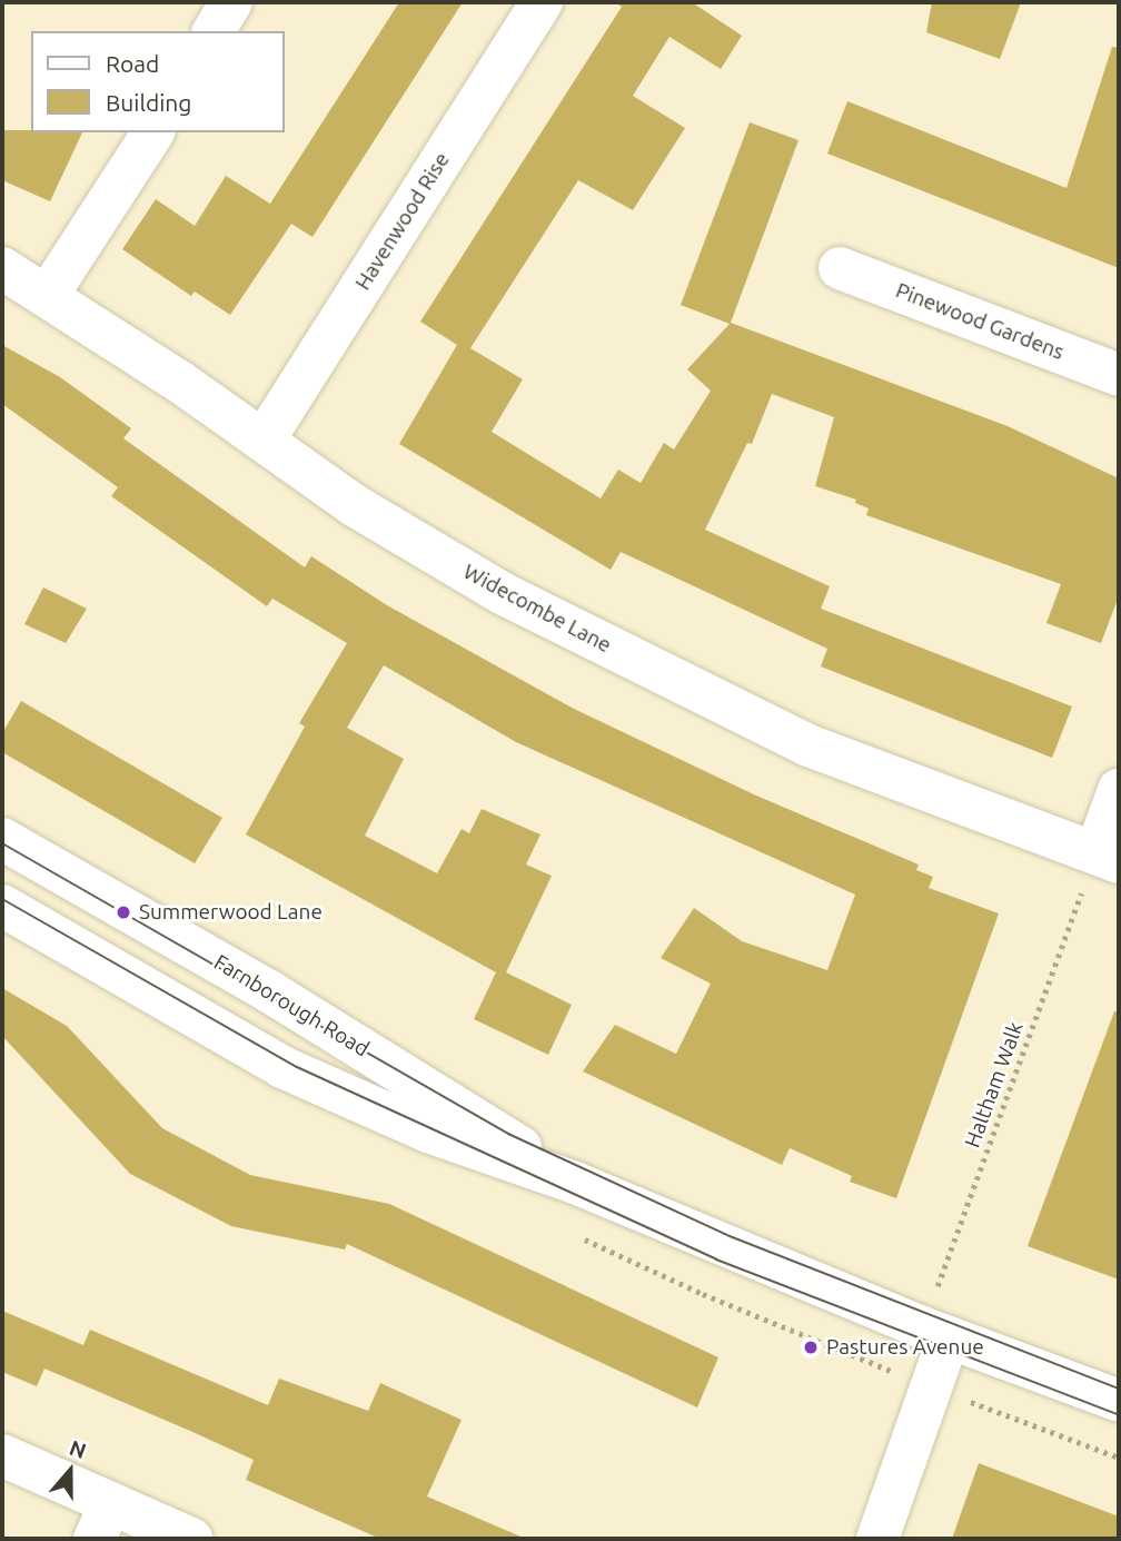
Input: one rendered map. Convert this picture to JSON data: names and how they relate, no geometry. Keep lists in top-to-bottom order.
{
  "streets": {
    "street": [
      "Havenwood Rise",
      "Pinewood Gardens",
      "Widecombe Lane",
      "Farnborough Road"
    ],
    "path": ["Haltham Walk"]
  },
  "crossings": [
    ["Havenwood Rise", "Widecombe Lane"],
    ["Widecombe Lane", "Haltham Walk"],
    ["Farnborough Road", "Haltham Walk"]
  ],
  "places": ["Summerwood Lane", "Pastures Avenue"],
  "legend": ["Road", "Building"],
  "north": "top"
}
